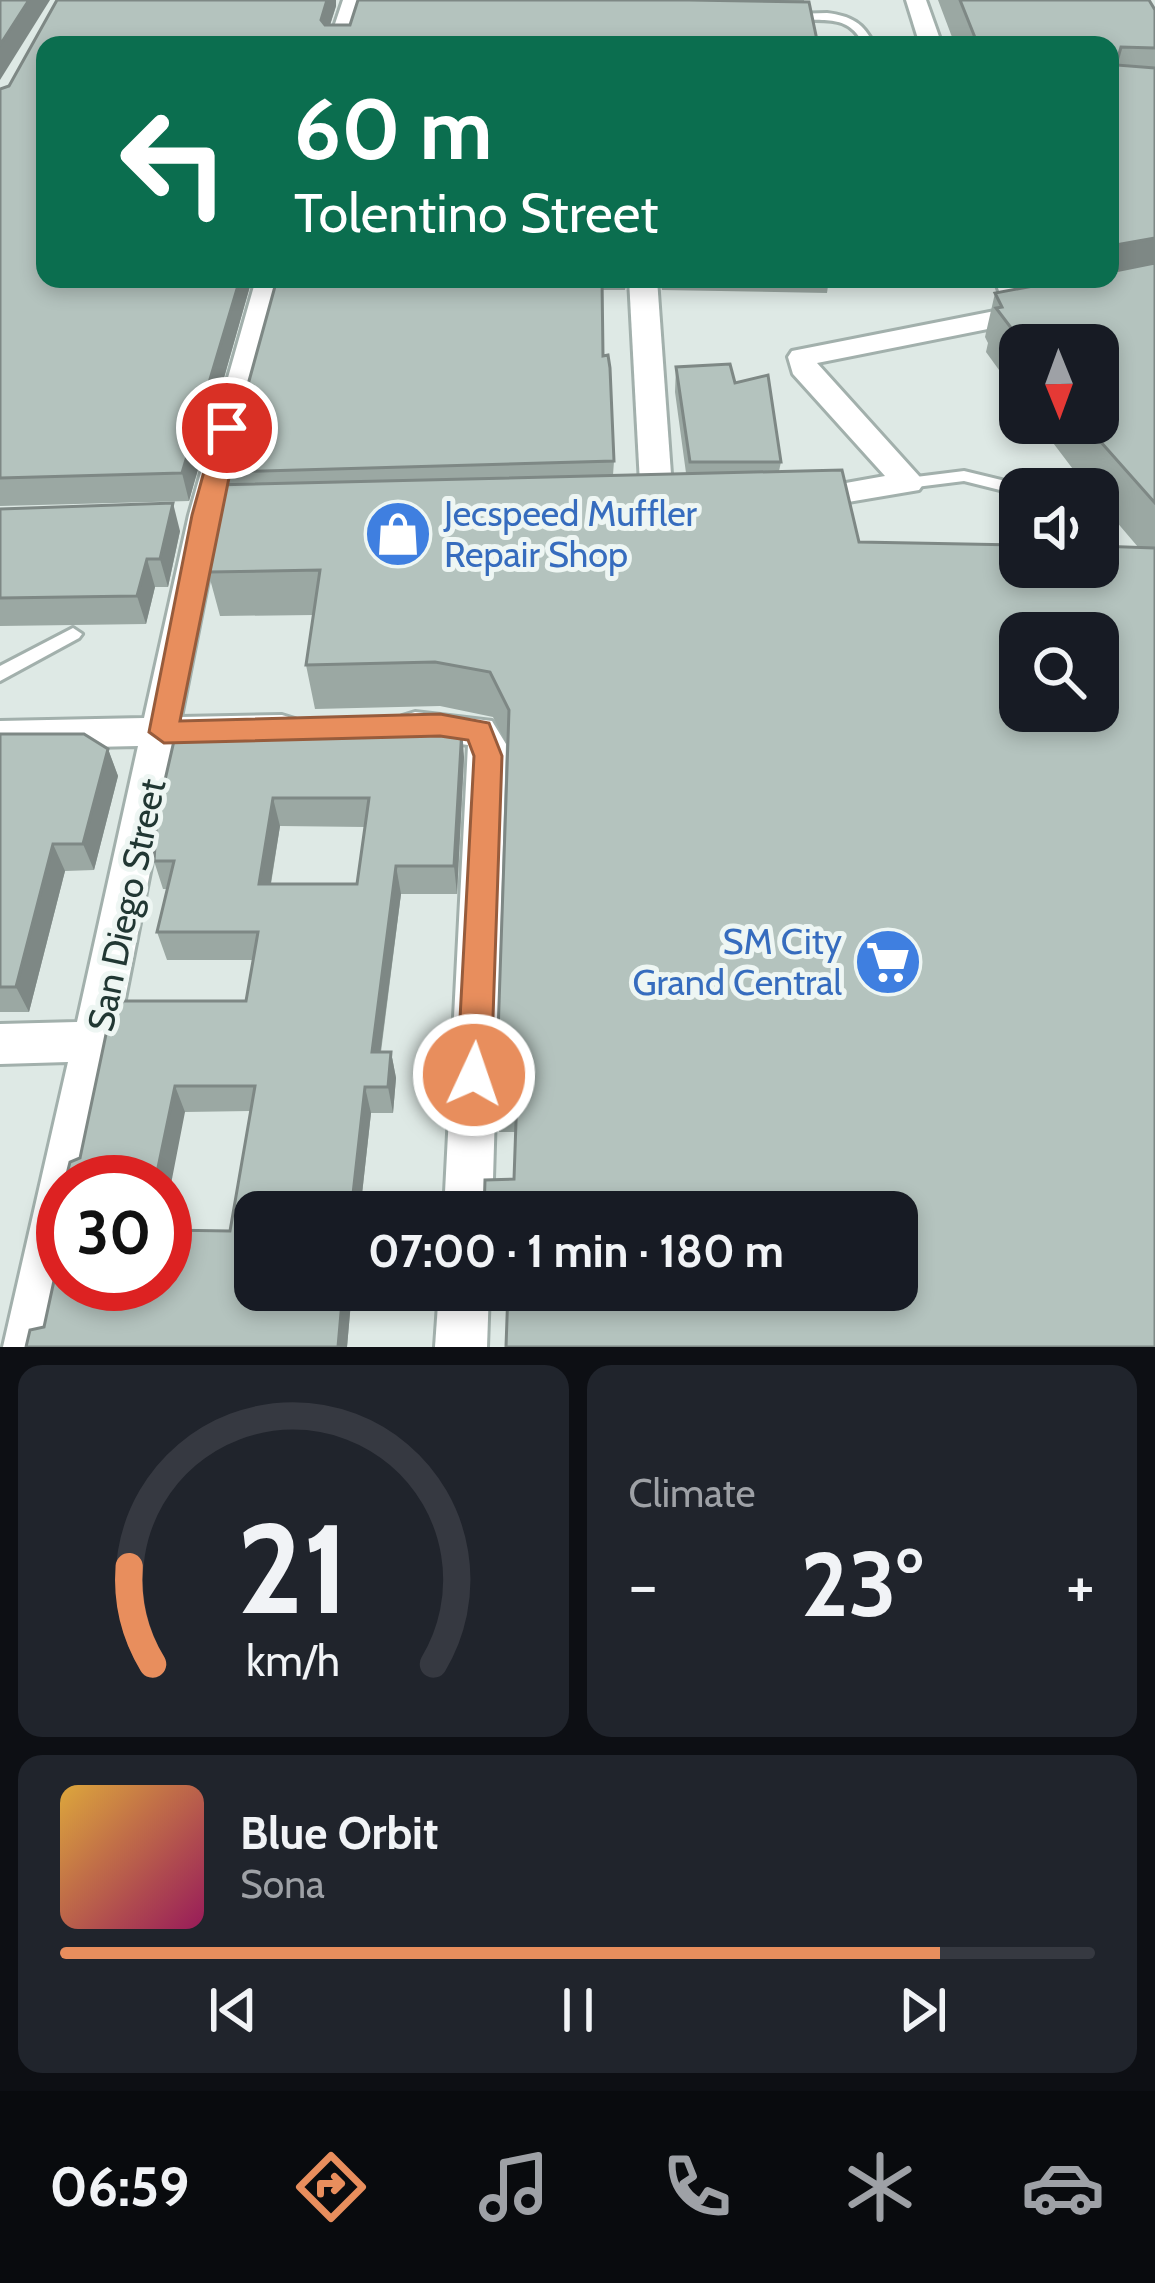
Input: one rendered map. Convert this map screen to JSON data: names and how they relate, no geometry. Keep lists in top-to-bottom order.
{
  "streets": {
    "street": ["San Diego Street"]
  },
  "places": {
    "shop": ["Jecspeed Muffler Repair Shop"],
    "supermarket": ["SM City Grand Central"]
  },
  "north": "bottom",
  "page": {
    "turn": ["60 m", "Tolentino Street"],
    "limit": "30",
    "trip": "07:00 · 1 min · 180 m",
    "tile": "Climate",
    "heat": ["−", "23°", "+"],
    "song": ["Blue Orbit", "Sona"],
    "tabs": "06:59",
    "gauge": ["21", "km/h"]
  }
}
